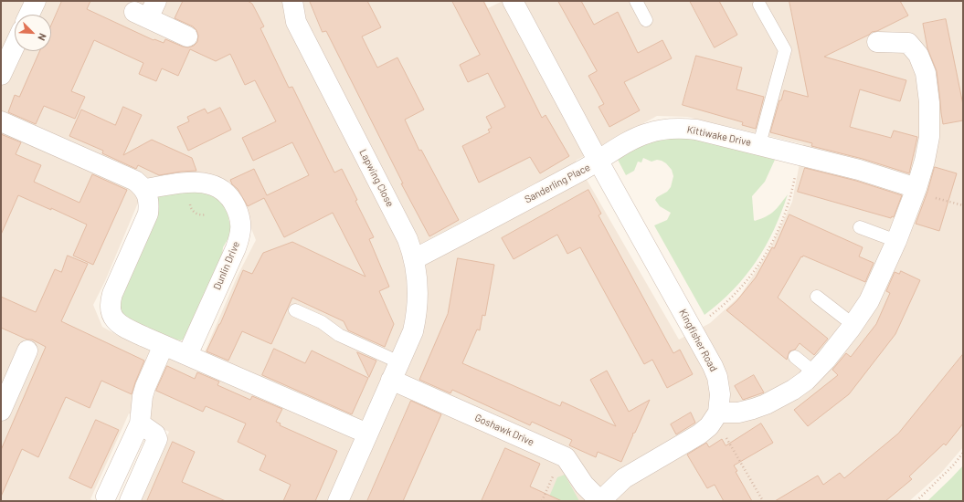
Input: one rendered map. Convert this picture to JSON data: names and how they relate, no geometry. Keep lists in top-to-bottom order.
{
  "streets": {
    "street": [
      "Kittiwake Drive",
      "Lapwing Close",
      "Sanderling Place",
      "Dunlin Drive",
      "Kingfisher Road",
      "Goshawk Drive"
    ]
  },
  "crossings": [
    ["Kittiwake Drive", "Sanderling Place"],
    ["Kittiwake Drive", "Kingfisher Road"],
    ["Lapwing Close", "Sanderling Place"],
    ["Lapwing Close", "Goshawk Drive"],
    ["Sanderling Place", "Kingfisher Road"]
  ],
  "north": "bottom right"
}
